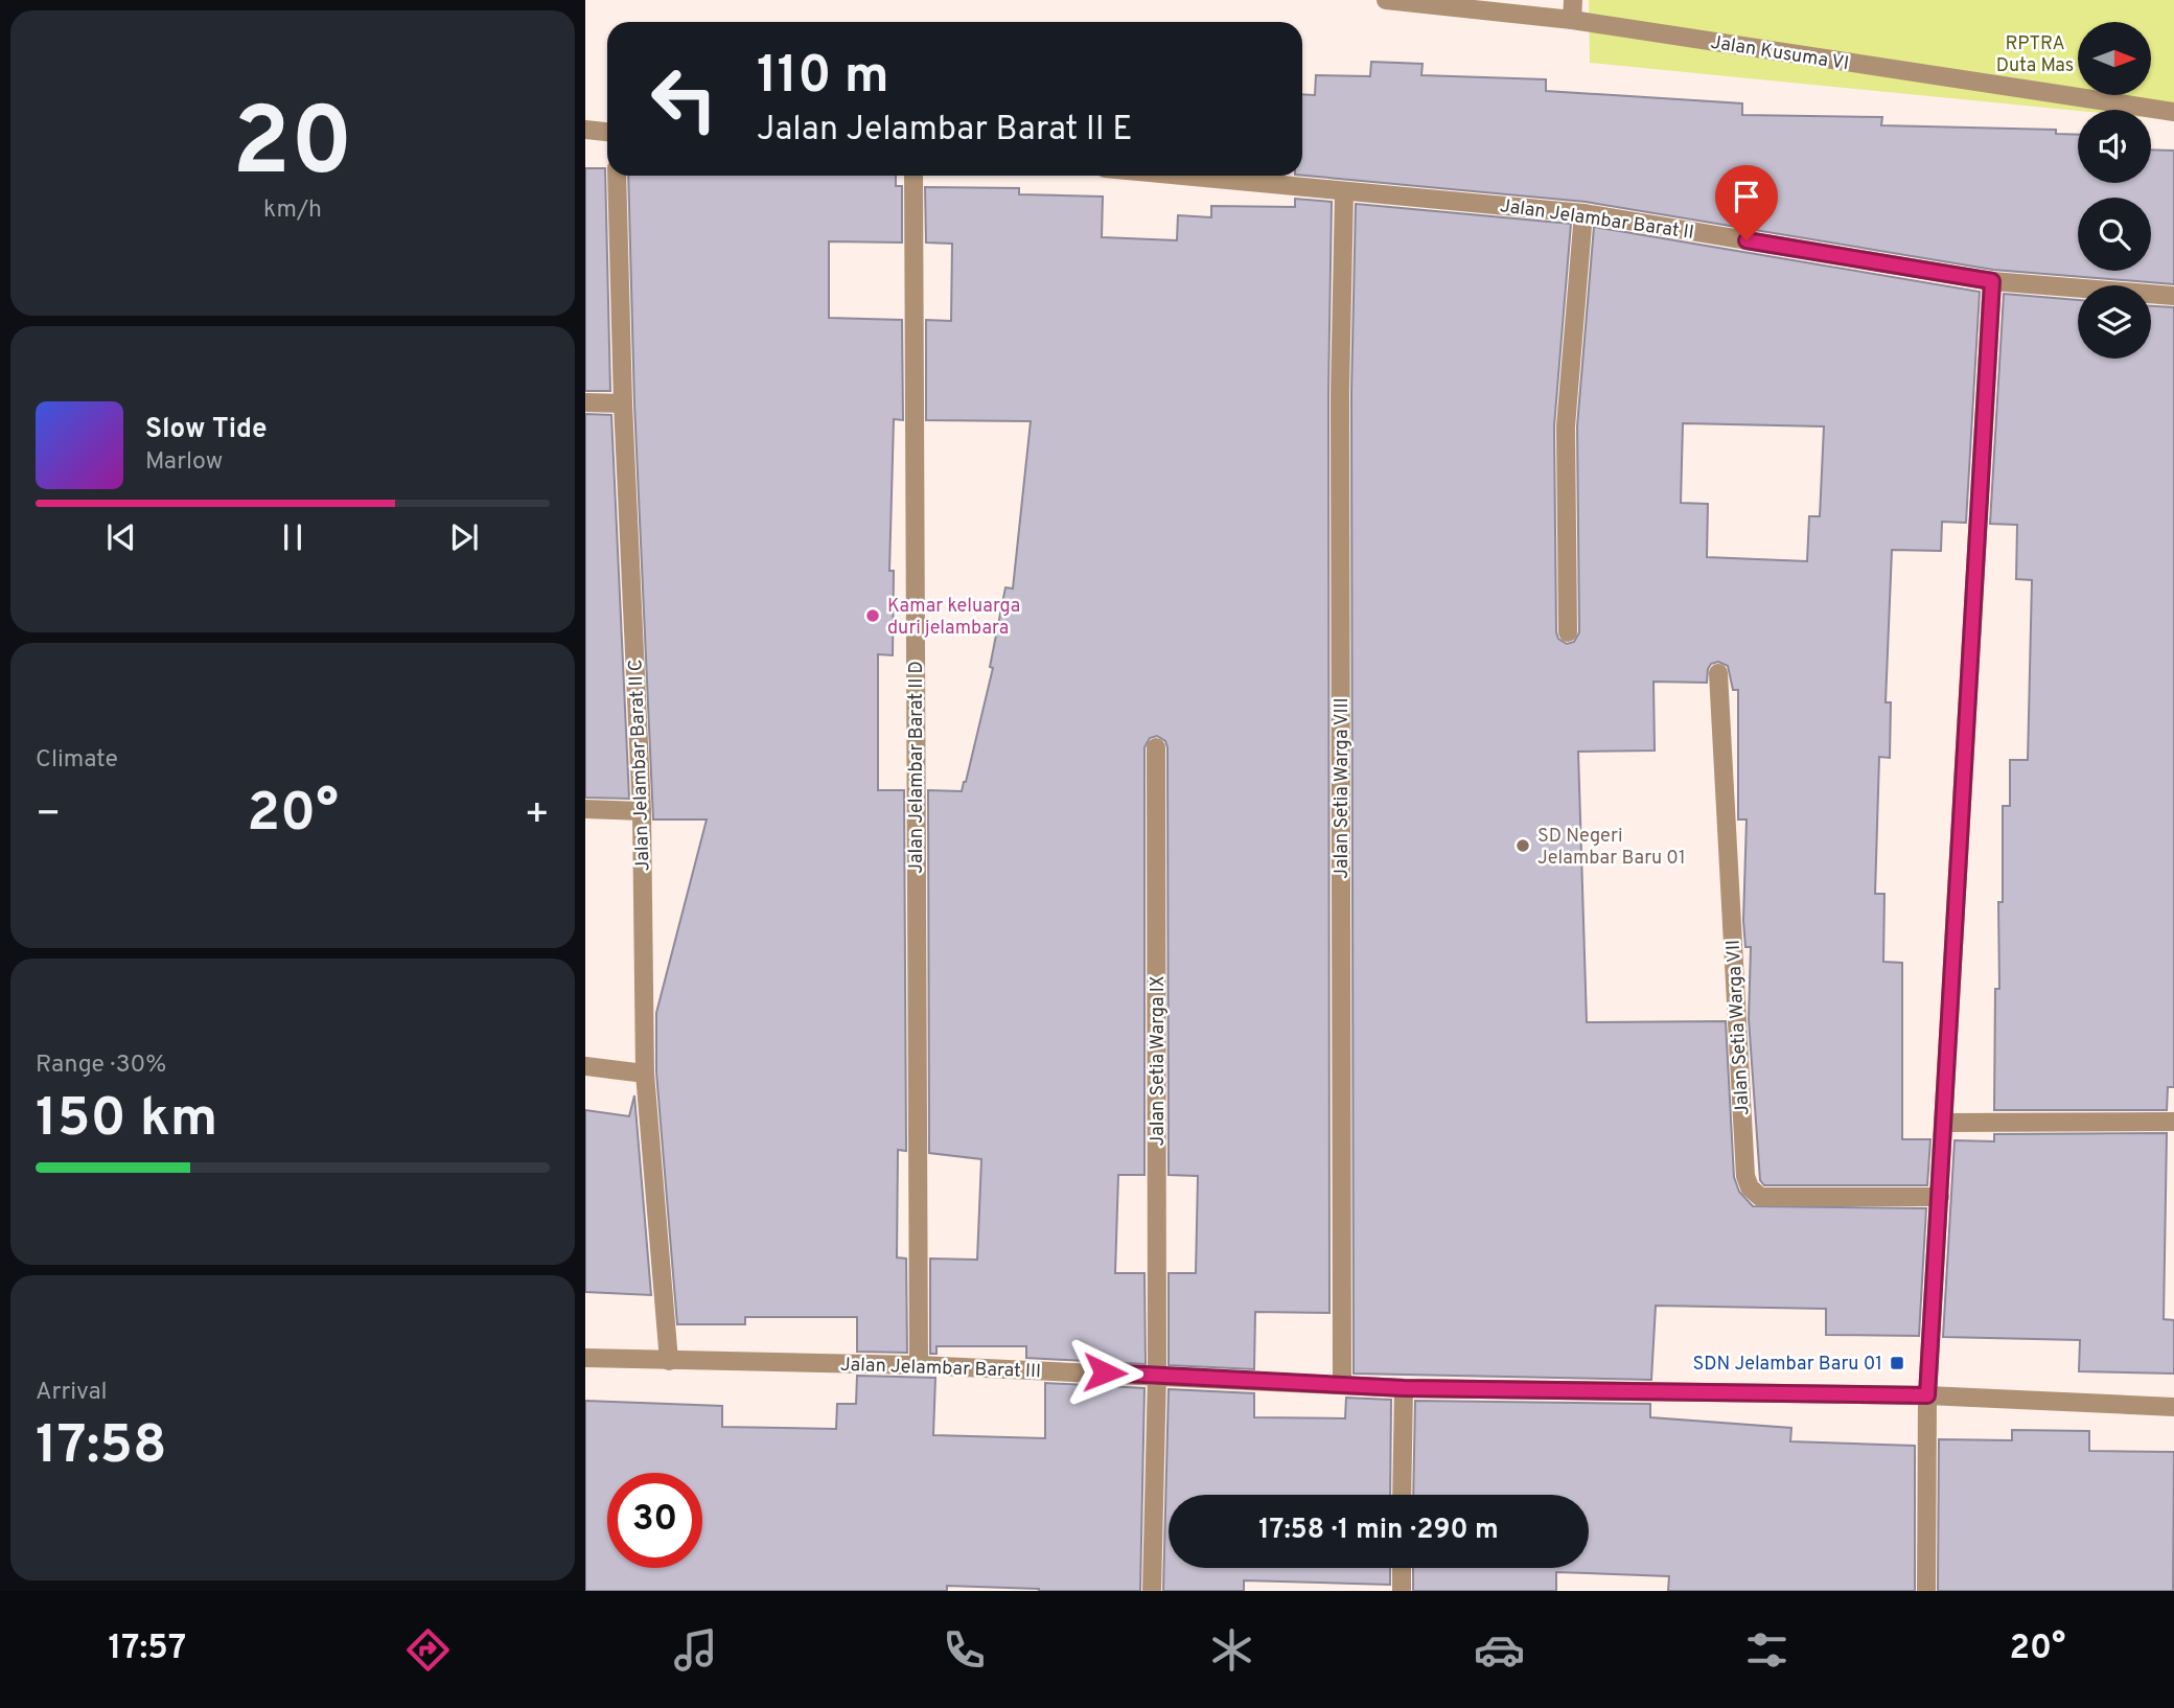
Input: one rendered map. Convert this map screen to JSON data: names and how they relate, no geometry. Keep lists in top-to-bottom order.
{
  "streets": {
    "street": [
      "Jalan Kusuma VI",
      "Jalan Jelambar Barat II",
      "Jalan Jelambar Barat II C",
      "Jalan Jelambar Barat II D",
      "Jalan Setia Warga VIII",
      "Jalan Setia Warga VII",
      "Jalan Setia Warga IX",
      "Jalan Jelambar Barat III"
    ]
  },
  "crossings": [
    ["Jalan Jelambar Barat II", "Jalan Setia Warga VIII"],
    ["Jalan Jelambar Barat II C", "Jalan Jelambar Barat III"],
    ["Jalan Jelambar Barat II D", "Jalan Jelambar Barat III"],
    ["Jalan Setia Warga VIII", "Jalan Jelambar Barat III"],
    ["Jalan Setia Warga IX", "Jalan Jelambar Barat III"]
  ],
  "parks": ["RPTRA Duta Mas"],
  "places": {
    "other": ["Kamar keluarga duri jelambara", "SD Negeri Jelambar Baru 01"],
    "transit": ["SDN Jelambar Baru 01"]
  },
  "north": "right",
  "page": {
    "tile": [
      ["20", "km/h"],
      "Climate",
      ["Range · 30%", "150 km"],
      ["Arrival", "17:58"]
    ],
    "turn": ["110 m", "Jalan Jelambar Barat II E"],
    "song": ["Slow Tide", "Marlow"],
    "heat": ["−", "20°", "+"],
    "limit": "30",
    "trip": "17:58 · 1 min · 290 m",
    "tabs": ["17:57", "20°"]
  }
}
